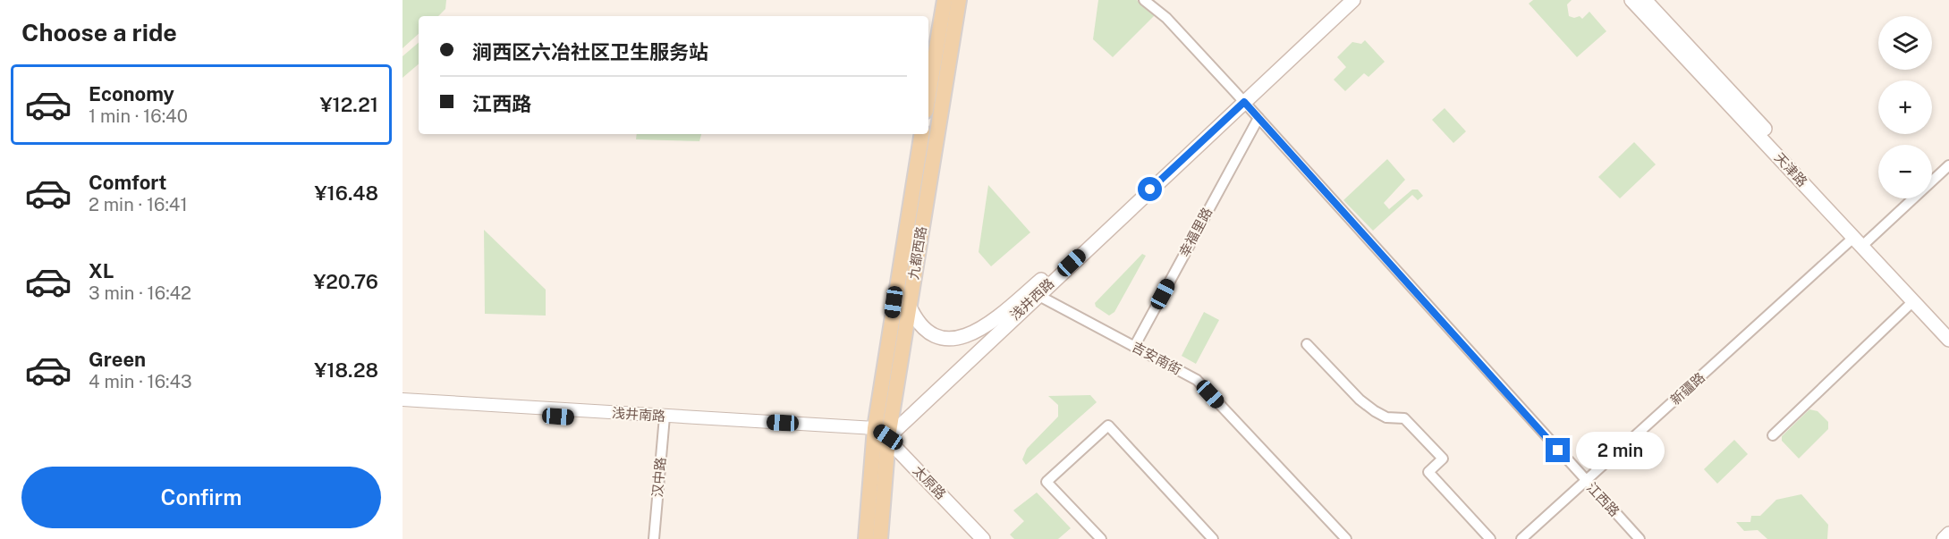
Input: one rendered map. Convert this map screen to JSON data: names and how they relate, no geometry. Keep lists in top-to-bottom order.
{
  "streets": {
    "main road": [
      "天津路",
      "九都西路",
      "浅井西路",
      "太原路"
    ],
    "street": [
      "幸福里路",
      "吉安南街",
      "新疆路",
      "浅井南路",
      "汉中路",
      "江西路"
    ]
  },
  "crossings": [
    ["天津路", "新疆路"],
    ["幸福里路", "吉安南街"],
    ["幸福里路", "江西路"],
    ["九都西路", "浅井西路"],
    ["九都西路", "浅井南路"],
    ["九都西路", "太原路"],
    ["浅井西路", "吉安南街"],
    ["浅井西路", "浅井南路"],
    ["浅井西路", "太原路"],
    ["浅井西路", "江西路"],
    ["新疆路", "江西路"],
    ["浅井南路", "汉中路"],
    ["浅井南路", "太原路"]
  ],
  "page": {
    "heading": "Choose a ride",
    "map_buttons": ["+", "−"],
    "banner": ["涧西区六冶社区卫生服务站", "江西路"],
    "list": [
      {
        "name": "Economy",
        "note": "1 min · 16:40",
        "value": "¥12.21"
      },
      {
        "name": "Comfort",
        "note": "2 min · 16:41",
        "value": "¥16.48"
      },
      {
        "name": "XL",
        "note": "3 min · 16:42",
        "value": "¥20.76"
      },
      {
        "name": "Green",
        "note": "4 min · 16:43",
        "value": "¥18.28"
      }
    ],
    "bubble": "2 min",
    "buttons": "Confirm"
  }
}
